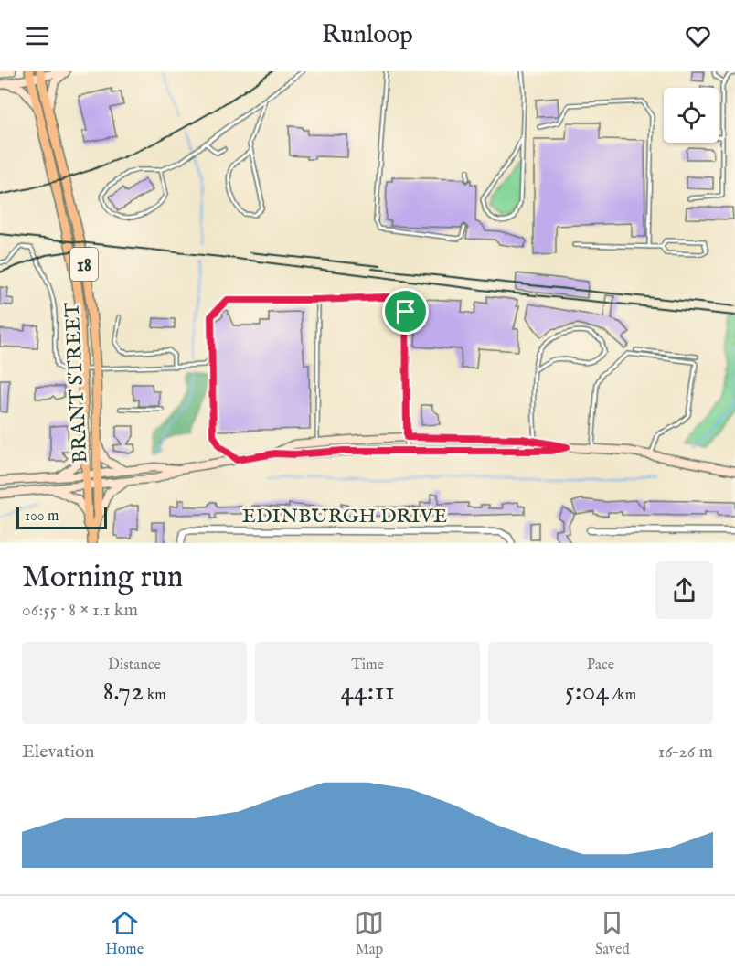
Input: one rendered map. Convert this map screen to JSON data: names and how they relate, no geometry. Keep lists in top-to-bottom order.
{
  "streets": {
    "main road": ["18", "BRANT STREET"],
    "street": ["EDINBURGH DRIVE"]
  },
  "scale_bar": "100 m",
  "page": {
    "header": "Runloop",
    "scale": "100 m",
    "heading": ["Morning run", "06:55 · 8 × 1.1 km"],
    "stats": [
      ["Distance", "8.72 km"],
      ["Time", "44:11"],
      ["Pace", "5:04 /km"]
    ],
    "chart": ["Elevation", "16–26 m"],
    "tabs": ["Home", "Map", "Saved"]
  }
}
